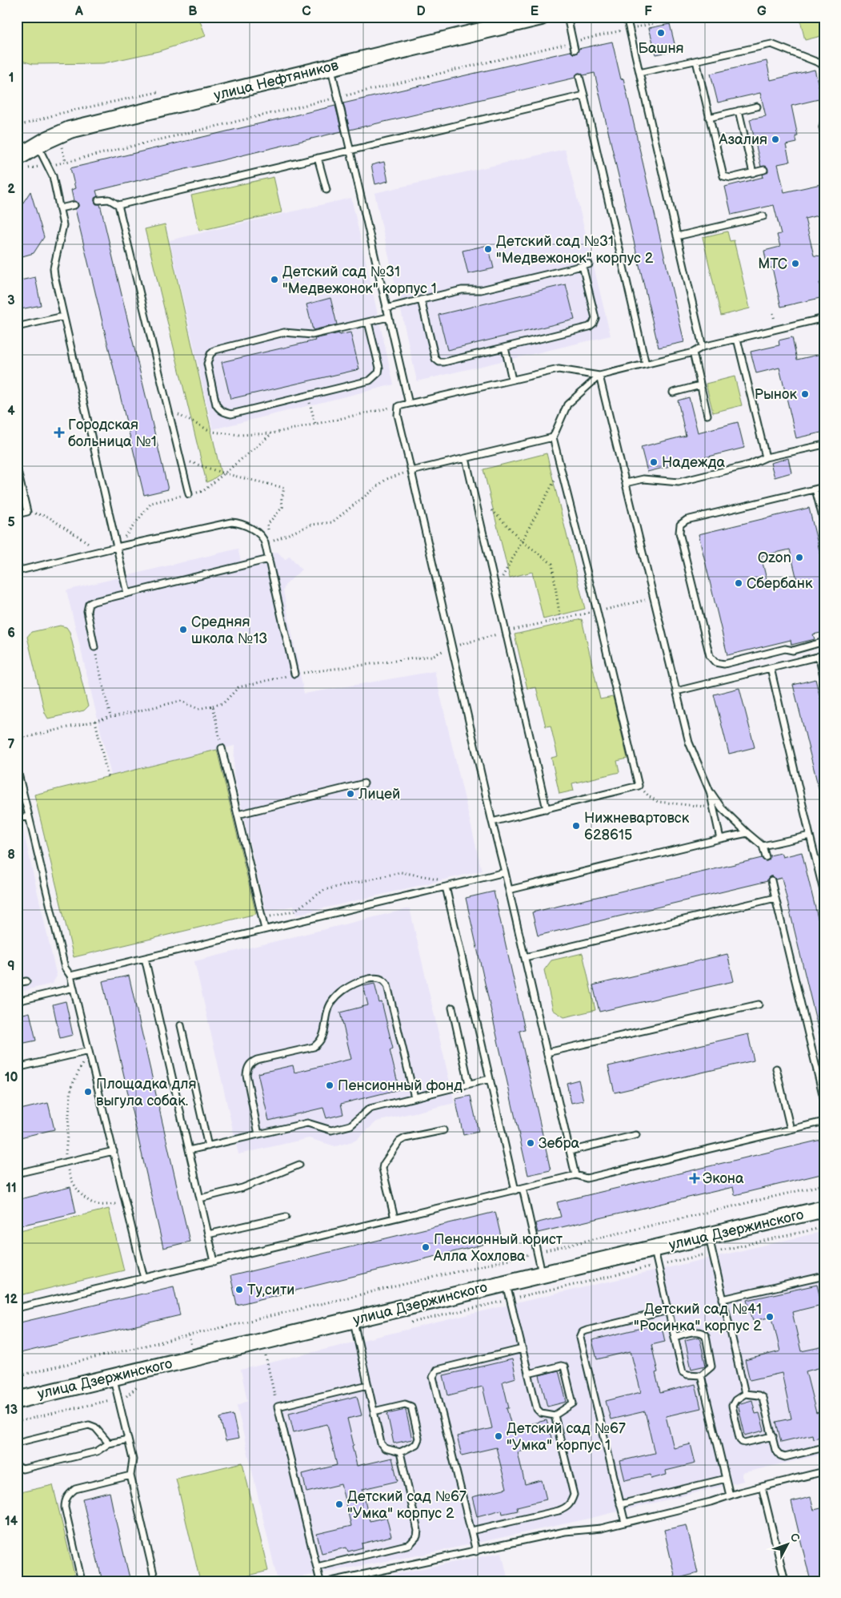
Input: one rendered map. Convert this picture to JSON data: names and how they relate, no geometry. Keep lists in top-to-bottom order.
{
  "streets": {
    "street": ["улица Нефтяников", "улица Дзержинского"]
  },
  "places": {
    "other": [
      "Башня",
      "Азалия",
      "Детский сад №31 \"Медвежонок\" корпус 2",
      "МТС",
      "Детский сад №31 \"Медвежонок\" корпус 1",
      "Рынок",
      "Надежда",
      "Ozon",
      "Сбербанк",
      "Средняя школа №13",
      "Лицей",
      "Нижневартовск 628615",
      "Пенсионный фонд",
      "Площадка для выгула собак.",
      "Зебра",
      "Пенсионный юрист Алла Хохлова",
      "Ту,сити",
      "Детский сад №41 \"Росинка\" корпус 2",
      "Детский сад №67 \"Умка\" корпус 1",
      "Детский сад №67 \"Умка\" корпус 2"
    ],
    "health": ["Городская больница №1", "Экона"]
  },
  "north": "top right",
  "grid": {
    "columns": [
      "A",
      "B",
      "C",
      "D",
      "E",
      "F",
      "G"
    ],
    "rows": [
      "1",
      "2",
      "3",
      "4",
      "5",
      "6",
      "7",
      "8",
      "9",
      "10",
      "11",
      "12",
      "13",
      "14"
    ]
  }
}
